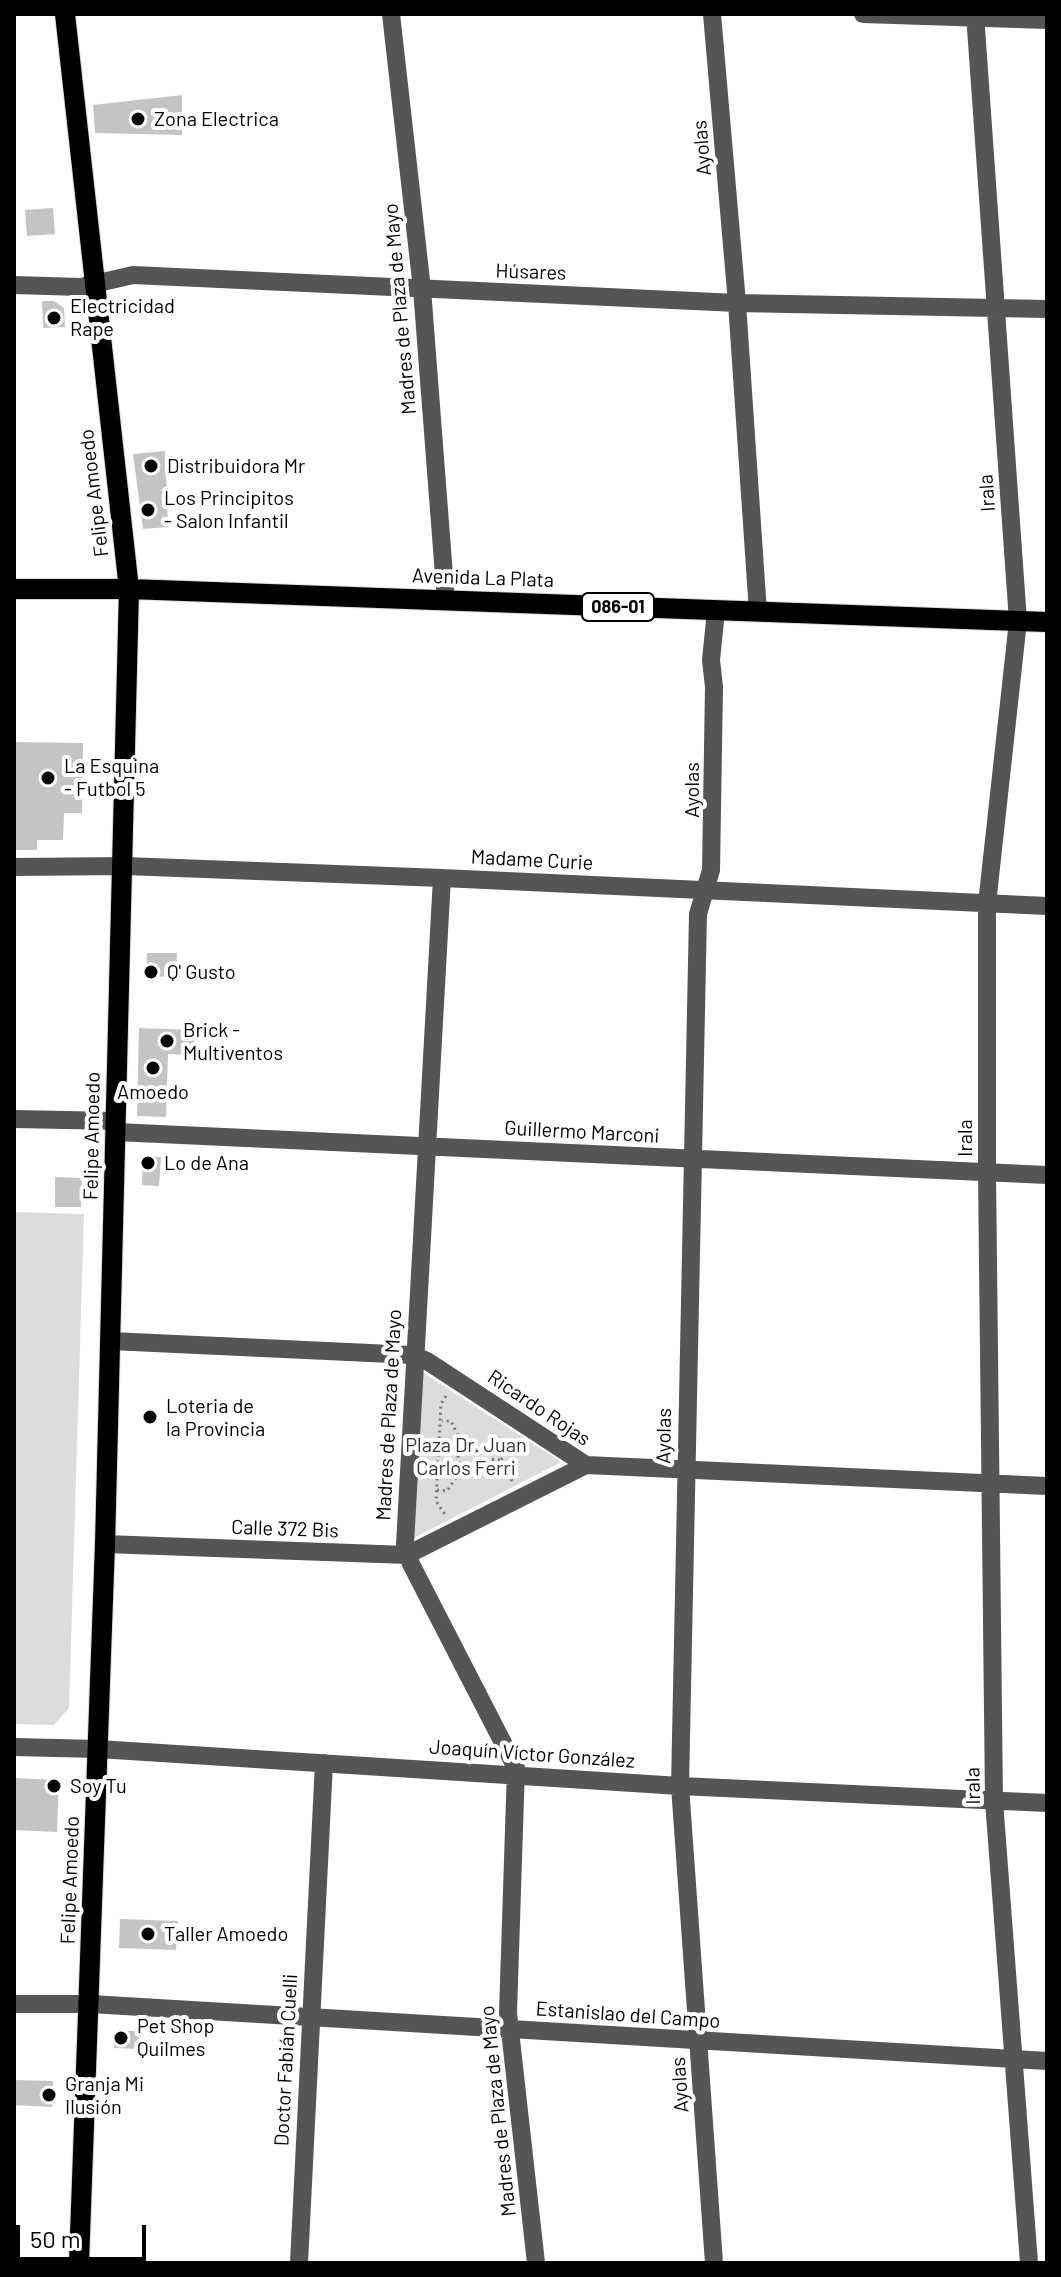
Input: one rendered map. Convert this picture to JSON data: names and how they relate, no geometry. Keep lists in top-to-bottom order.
{
  "streets": {
    "main road": ["Felipe Amoedo", "Avenida La Plata", "086-01"],
    "street": [
      "Ayolas",
      "Húsares",
      "Madres de Plaza de Mayo",
      "Irala",
      "Madame Curie",
      "Guillermo Marconi",
      "Ricardo Rojas",
      "Calle 372 Bis",
      "Joaquín Víctor González",
      "Estanislao del Campo",
      "Doctor Fabián Cuelli"
    ]
  },
  "crossings": [
    ["Ayolas", "Húsares"],
    ["Ayolas", "Avenida La Plata"],
    ["Ayolas", "Madame Curie"],
    ["Ayolas", "Guillermo Marconi"],
    ["Ayolas", "Ricardo Rojas"],
    ["Ayolas", "Joaquín Víctor González"],
    ["Ayolas", "Estanislao del Campo"],
    ["Húsares", "Madres de Plaza de Mayo"],
    ["Húsares", "Felipe Amoedo"],
    ["Húsares", "Irala"],
    ["Madres de Plaza de Mayo", "Avenida La Plata"],
    ["Madres de Plaza de Mayo", "Madame Curie"],
    ["Madres de Plaza de Mayo", "Guillermo Marconi"],
    ["Madres de Plaza de Mayo", "Ricardo Rojas"],
    ["Madres de Plaza de Mayo", "Calle 372 Bis"],
    ["Madres de Plaza de Mayo", "Joaquín Víctor González"],
    ["Madres de Plaza de Mayo", "Estanislao del Campo"],
    ["Felipe Amoedo", "Avenida La Plata"],
    ["Felipe Amoedo", "Madame Curie"],
    ["Felipe Amoedo", "Guillermo Marconi"],
    ["Felipe Amoedo", "Ricardo Rojas"],
    ["Felipe Amoedo", "Calle 372 Bis"],
    ["Felipe Amoedo", "Joaquín Víctor González"],
    ["Felipe Amoedo", "Estanislao del Campo"],
    ["Irala", "Avenida La Plata"],
    ["Irala", "Madame Curie"],
    ["Irala", "Guillermo Marconi"],
    ["Irala", "Ricardo Rojas"],
    ["Irala", "Joaquín Víctor González"],
    ["Irala", "Estanislao del Campo"],
    ["Ricardo Rojas", "Calle 372 Bis"],
    ["Joaquín Víctor González", "Doctor Fabián Cuelli"],
    ["Estanislao del Campo", "Doctor Fabián Cuelli"]
  ],
  "parks": ["Plaza Dr. Juan Carlos Ferri"],
  "places": [
    "Zona Electrica",
    "Electricidad Rape",
    "Distribuidora Mr",
    "Los Principitos - Salon Infantil",
    "La Esquina - Futbol 5",
    "Q' Gusto",
    "Brick - Multiventos",
    "Amoedo",
    "Lo de Ana",
    "Loteria de la Provincia",
    "Soy Tu",
    "Taller Amoedo",
    "Pet Shop Quilmes",
    "Granja Mi Ilusión"
  ],
  "scale_bar": "50 m"
}
